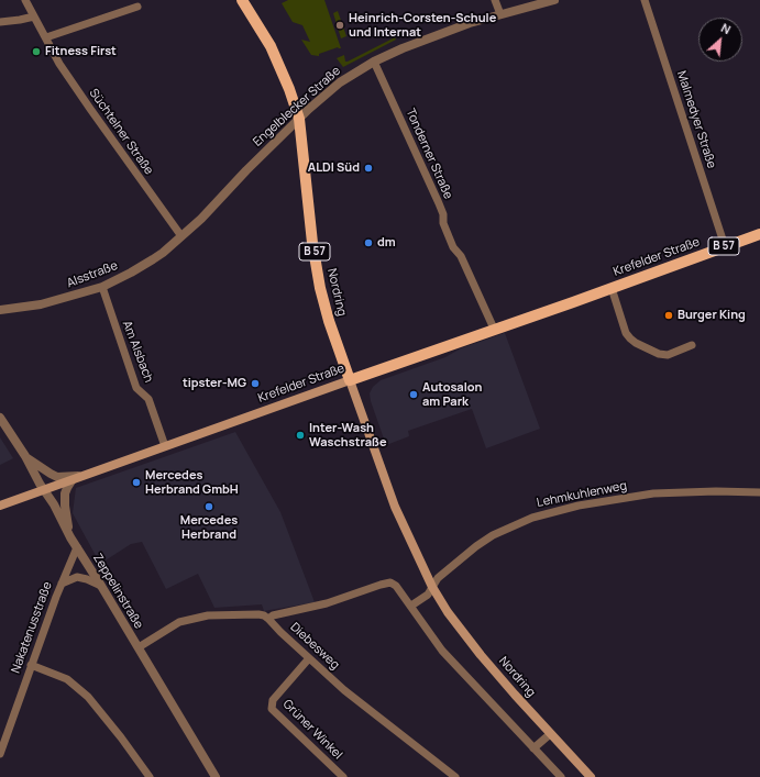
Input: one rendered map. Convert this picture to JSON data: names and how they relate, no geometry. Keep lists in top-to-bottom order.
{
  "streets": {
    "main road": ["B 57", "Krefelder Straße", "Nordring"],
    "street": [
      "Engelblecker Straße",
      "Malmedyer Straße",
      "Süchtelner Straße",
      "Tonderner Straße",
      "Alsstraße",
      "Am Alsbach",
      "Lehmkuhlenweg",
      "Zeppelinstraße",
      "Nakatenusstraße",
      "Diebesweg",
      "Grüner Winkel"
    ]
  },
  "crossings": [
    ["Engelblecker Straße", "Süchtelner Straße"],
    ["Engelblecker Straße", "Tonderner Straße"],
    ["Engelblecker Straße", "Alsstraße"],
    ["Engelblecker Straße", "Nordring"],
    ["Malmedyer Straße", "Krefelder Straße"],
    ["Süchtelner Straße", "Alsstraße"],
    ["Tonderner Straße", "Krefelder Straße"],
    ["Krefelder Straße", "Nordring"],
    ["Krefelder Straße", "Am Alsbach"],
    ["Krefelder Straße", "Zeppelinstraße"],
    ["Alsstraße", "Am Alsbach"],
    ["Nordring", "Lehmkuhlenweg"],
    ["Zeppelinstraße", "Nakatenusstraße"],
    ["Diebesweg", "Grüner Winkel"]
  ],
  "places": [
    "Heinrich-Corsten-Schule und Internat",
    "Fitness First",
    "ALDI Süd",
    "dm",
    "Burger King",
    "tipster-MG",
    "Autosalon am Park",
    "Inter-Wash Waschstraße",
    "Mercedes Herbrand GmbH",
    "Mercedes Herbrand"
  ],
  "north": "top right"
}
